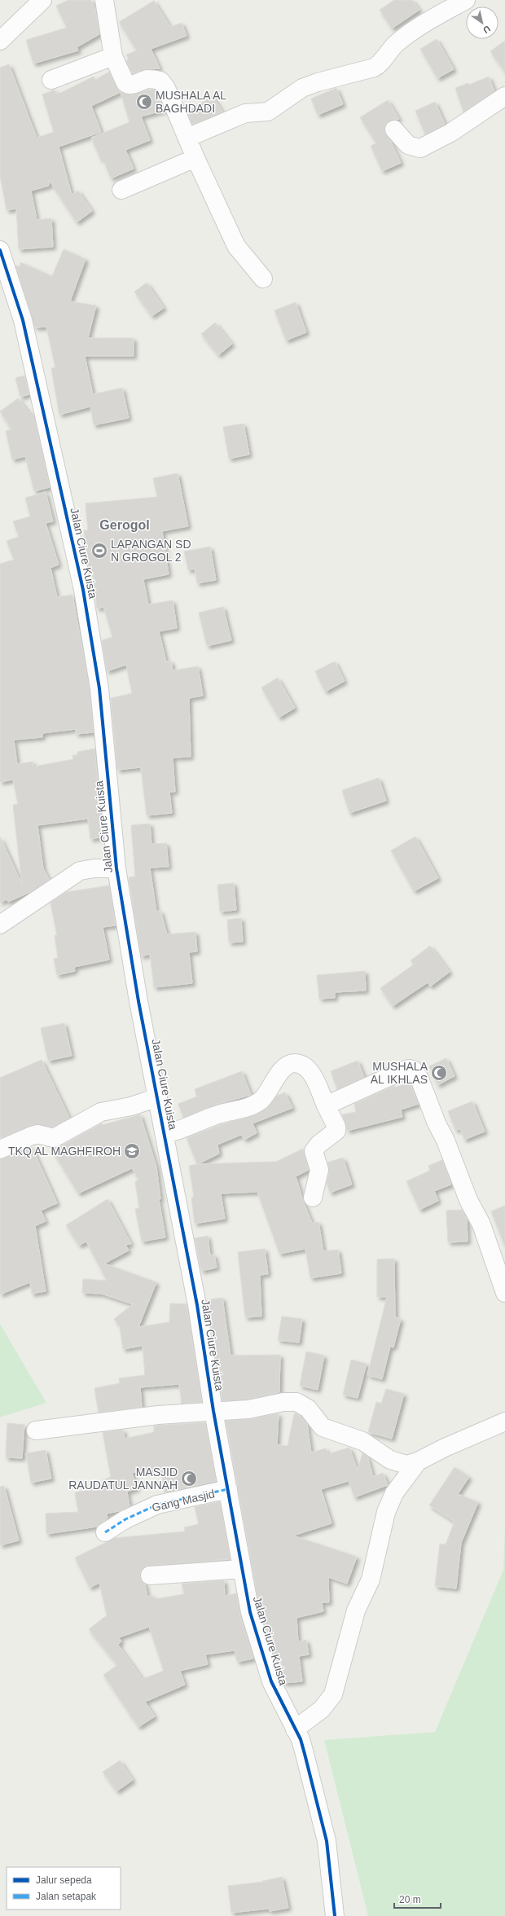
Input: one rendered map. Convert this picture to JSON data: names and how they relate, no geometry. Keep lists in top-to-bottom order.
{
  "streets": {
    "street": ["Jalan Ciure Kuista", "Gang Masjid"]
  },
  "crossings": [
    ["Jalan Ciure Kuista", "Gang Masjid"]
  ],
  "districts": ["Gerogol"],
  "places": {
    "mosque": ["MUSHALA AL BAGHDADI", "MUSHALA AL IKHLAS", "MASJID RAUDATUL JANNAH"],
    "sports": ["LAPANGAN SD N GROGOL 2"],
    "school or university": ["TKQ AL MAGHFIROH"]
  },
  "legend": ["Jalur sepeda", "Jalan setapak"],
  "scale_bar": "20 m",
  "north": "bottom right"
}
